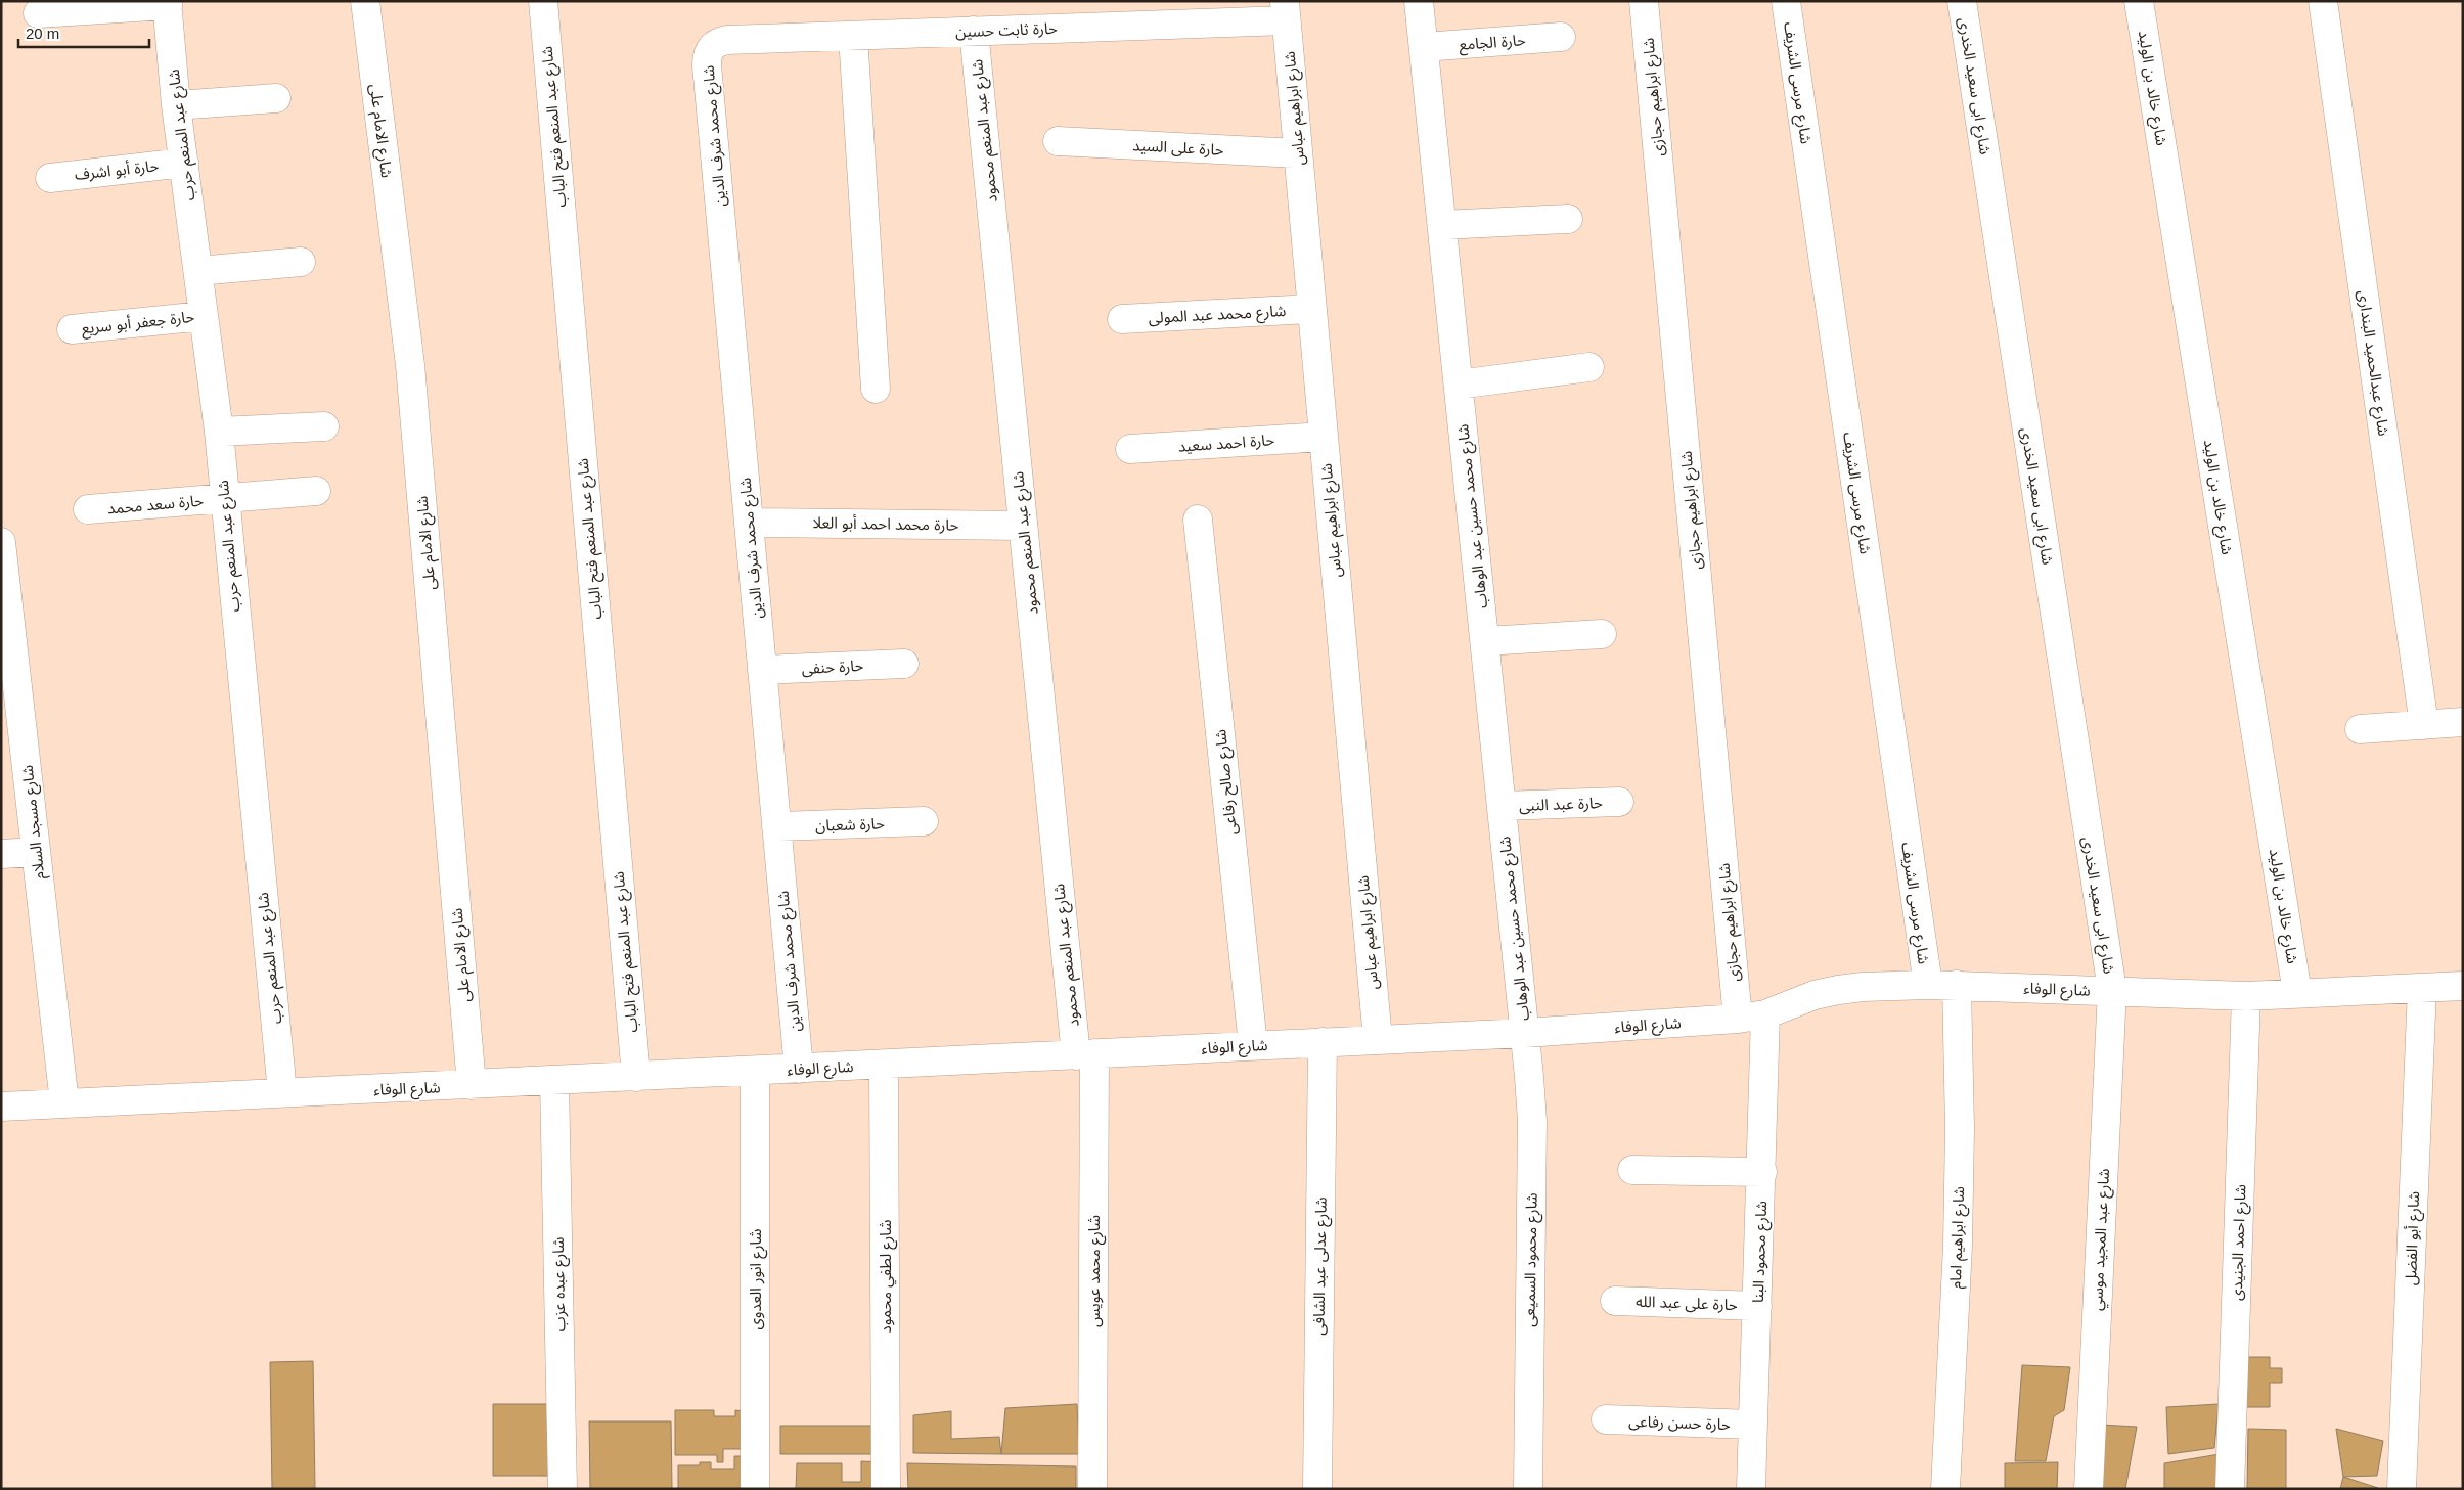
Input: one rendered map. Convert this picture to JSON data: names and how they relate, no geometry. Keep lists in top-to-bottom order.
{
  "streets": {
    "street": [
      "حارة ثابت حسين",
      "حارة الجامع",
      "شارع مرسى الشريف",
      "شارع ابى سعيد الخدرى",
      "شارع خالد بن الوليد",
      "شارع ابراهيم حجازى",
      "شارع ابراهيم عباس",
      "شارع عبد المنعم فتح الباب",
      "شارع الامام على",
      "شارع عبد المنعم محمود",
      "شارع عبد المنعم حرب",
      "شارع محمد شرف الدين",
      "حارة على السيد",
      "حارة أبو اشرف",
      "شارع محمد عبد المولى",
      "حارة جعفر أبو سريع",
      "شارع عبدالحميد البندارى",
      "حارة احمد سعيد",
      "حارة سعد محمد",
      "شارع محمد حسين عبد الوهاب",
      "حارة محمد احمد أبو العلا",
      "حارة حنفى",
      "شارع صالح رفاعى",
      "حارة عبد النبى",
      "شارع مسجد السلام",
      "حارة شعبان",
      "شارع الوفاء",
      "شارع ابراهيم امام",
      "شارع أبو الفضل",
      "شارع عبد المجيد موسي",
      "شارع احمد الجنيدى",
      "شارع محمود البنا",
      "شارع محمود السميعى",
      "شارع عدلى عبد الشافى",
      "شارع محمد عويس",
      "شارع لطفي محمود",
      "شارع انور العدوى",
      "شارع عبده عزب",
      "حارة على عبد الله",
      "حارة حسن رفاعى"
    ]
  },
  "crossings": [
    ["حارة ثابت حسين", "شارع ابراهيم عباس"],
    ["حارة ثابت حسين", "شارع عبد المنعم محمود"],
    ["حارة ثابت حسين", "شارع محمد شرف الدين"],
    ["حارة الجامع", "شارع محمد حسين عبد الوهاب"],
    ["شارع مرسى الشريف", "شارع الوفاء"],
    ["شارع ابى سعيد الخدرى", "شارع الوفاء"],
    ["شارع ابى سعيد الخدرى", "شارع عبد المجيد موسي"],
    ["شارع خالد بن الوليد", "شارع الوفاء"],
    ["شارع ابراهيم حجازى", "شارع الوفاء"],
    ["شارع ابراهيم عباس", "حارة على السيد"],
    ["شارع ابراهيم عباس", "شارع محمد عبد المولى"],
    ["شارع ابراهيم عباس", "حارة احمد سعيد"],
    ["شارع ابراهيم عباس", "شارع الوفاء"],
    ["شارع عبد المنعم فتح الباب", "شارع الوفاء"],
    ["شارع الامام على", "شارع الوفاء"],
    ["شارع عبد المنعم محمود", "حارة محمد احمد أبو العلا"],
    ["شارع عبد المنعم محمود", "شارع الوفاء"],
    ["شارع عبد المنعم محمود", "شارع محمد عويس"],
    ["شارع عبد المنعم حرب", "حارة أبو اشرف"],
    ["شارع عبد المنعم حرب", "حارة جعفر أبو سريع"],
    ["شارع عبد المنعم حرب", "حارة سعد محمد"],
    ["شارع عبد المنعم حرب", "شارع الوفاء"],
    ["شارع محمد شرف الدين", "حارة محمد احمد أبو العلا"],
    ["شارع محمد شرف الدين", "حارة حنفى"],
    ["شارع محمد شرف الدين", "حارة شعبان"],
    ["شارع محمد شرف الدين", "شارع الوفاء"],
    ["شارع محمد حسين عبد الوهاب", "حارة عبد النبى"],
    ["شارع محمد حسين عبد الوهاب", "شارع الوفاء"],
    ["شارع محمد حسين عبد الوهاب", "شارع محمود السميعى"],
    ["شارع صالح رفاعى", "شارع الوفاء"],
    ["شارع مسجد السلام", "شارع الوفاء"],
    ["شارع الوفاء", "شارع ابراهيم امام"],
    ["شارع الوفاء", "شارع أبو الفضل"],
    ["شارع الوفاء", "شارع عبد المجيد موسي"],
    ["شارع الوفاء", "شارع احمد الجنيدى"],
    ["شارع الوفاء", "شارع محمود البنا"],
    ["شارع الوفاء", "شارع محمود السميعى"],
    ["شارع الوفاء", "شارع عدلى عبد الشافى"],
    ["شارع الوفاء", "شارع محمد عويس"],
    ["شارع الوفاء", "شارع لطفي محمود"],
    ["شارع الوفاء", "شارع انور العدوى"],
    ["شارع الوفاء", "شارع عبده عزب"],
    ["شارع محمود البنا", "حارة على عبد الله"],
    ["شارع محمود البنا", "حارة حسن رفاعى"]
  ],
  "scale_bar": "20 m"
}
